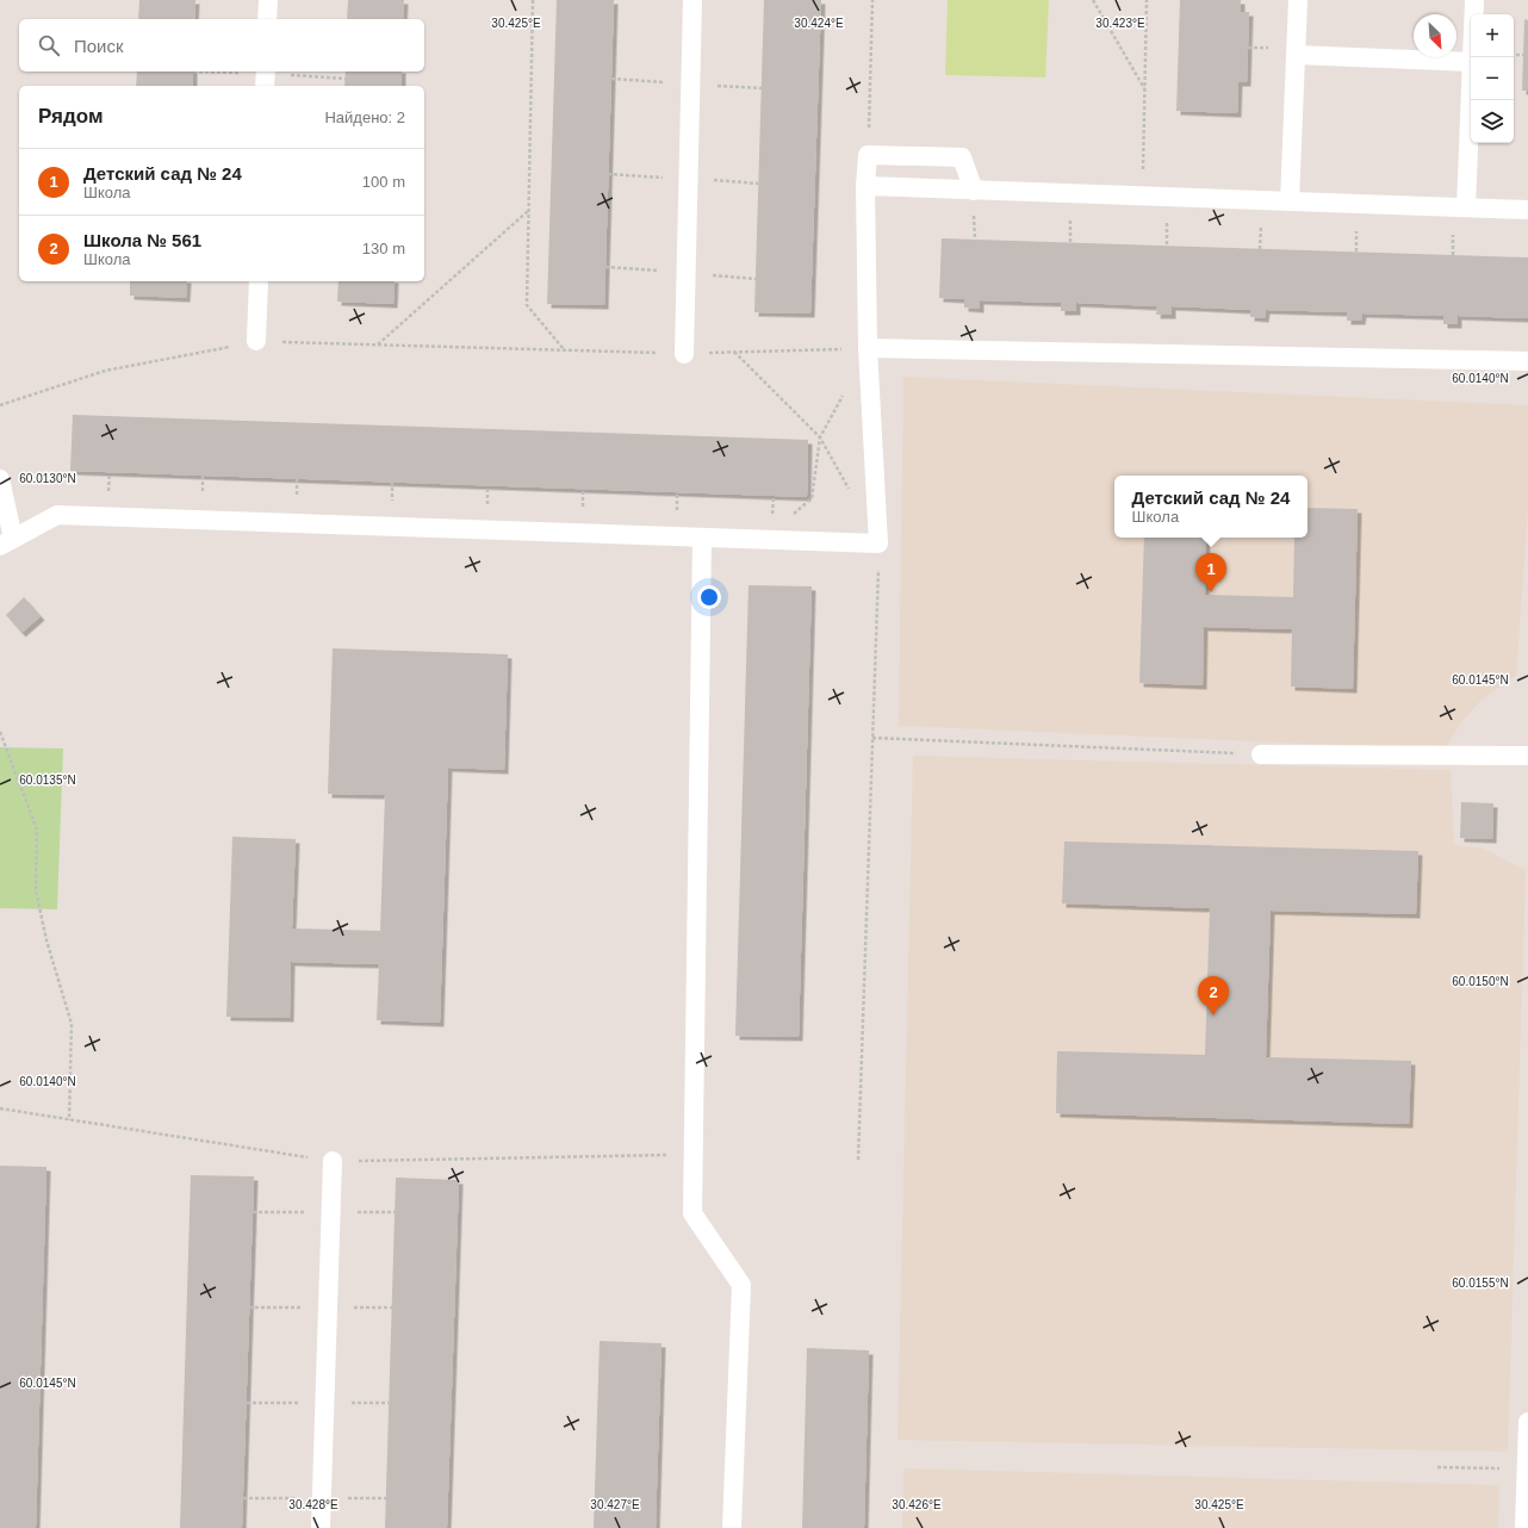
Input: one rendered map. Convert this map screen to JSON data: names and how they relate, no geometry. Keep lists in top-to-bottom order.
{
  "north": "bottom right",
  "page": {
    "map_buttons": ["+", "−"],
    "search": "Поиск",
    "heading": ["Рядом", "Найдено: 2"],
    "list": [
      {
        "mark": "1",
        "name": "Детский сад № 24",
        "note": "Школа",
        "value": "100 m"
      },
      {
        "mark": "2",
        "name": "Школа № 561",
        "note": "Школа",
        "value": "130 m"
      }
    ],
    "popup": ["Детский сад № 24", "Школа"],
    "pins": ["1", "2"]
  },
  "coordinates": [
    "30.425°E",
    "30.424°E",
    "30.423°E",
    "60.0140°N",
    "60.0130°N",
    "60.0145°N",
    "60.0135°N",
    "60.0150°N",
    "60.0155°N",
    "30.428°E",
    "30.427°E",
    "30.426°E"
  ]
}
